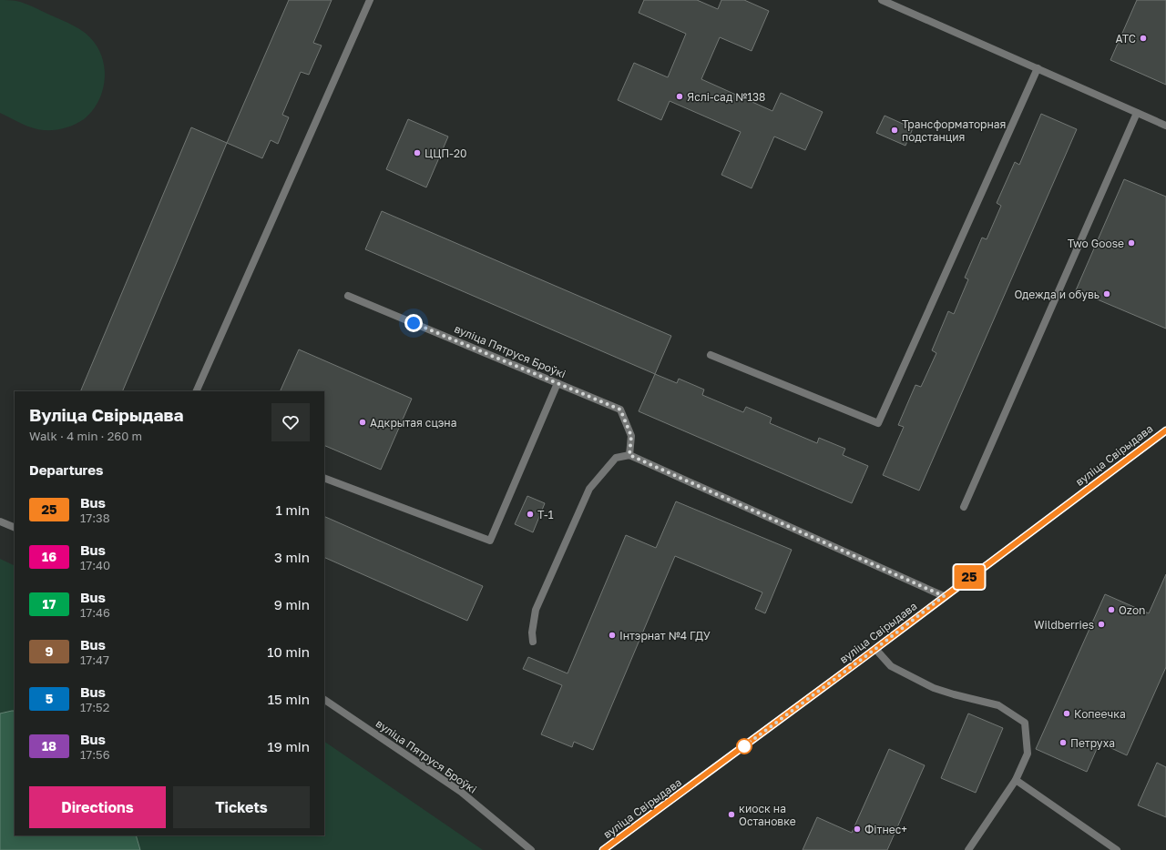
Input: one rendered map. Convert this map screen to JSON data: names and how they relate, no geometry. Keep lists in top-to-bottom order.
{
  "streets": {
    "main road": ["вуліца Свірыдава"],
    "street": ["вуліца Пятруся Броўкі"]
  },
  "places": [
    "АТС",
    "Яслі-сад №138",
    "Трансформаторная подстанция",
    "ЦЦП-20",
    "Two Goose",
    "Одежда и обувь",
    "Адкрытая сцэна",
    "Т-1",
    "Ozon",
    "Wildberries",
    "Інтэрнат №4 ГДУ",
    "Копеечка",
    "Петруха",
    "киоск на Остановке",
    "Фітнес+"
  ],
  "lines": ["bus line 25"],
  "page": {
    "on_map": "25",
    "heading": [
      ["Вуліца Свірыдава", "Walk · 4 min · 260 m"],
      "Departures"
    ],
    "list": [
      {
        "mark": "25",
        "name": "Bus",
        "note": "17:38",
        "value": "1 min"
      },
      {
        "mark": "16",
        "name": "Bus",
        "note": "17:40",
        "value": "3 min"
      },
      {
        "mark": "17",
        "name": "Bus",
        "note": "17:46",
        "value": "9 min"
      },
      {
        "mark": "9",
        "name": "Bus",
        "note": "17:47",
        "value": "10 min"
      },
      {
        "mark": "5",
        "name": "Bus",
        "note": "17:52",
        "value": "15 min"
      },
      {
        "mark": "18",
        "name": "Bus",
        "note": "17:56",
        "value": "19 min"
      }
    ],
    "buttons": ["Directions", "Tickets"]
  }
}
